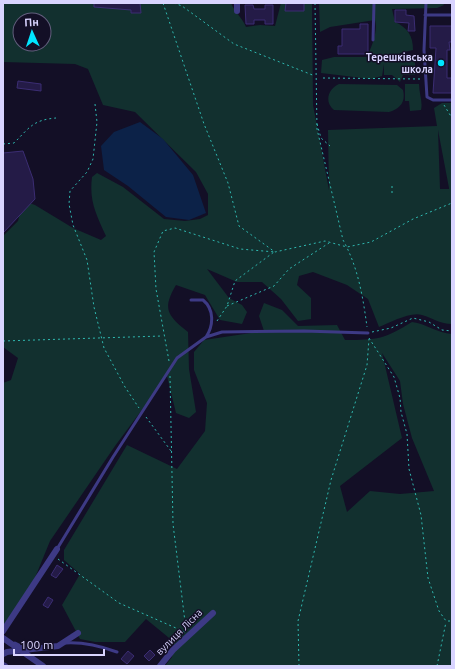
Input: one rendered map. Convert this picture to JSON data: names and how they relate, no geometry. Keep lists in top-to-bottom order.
{
  "streets": {
    "street": ["вулиця Лісна"]
  },
  "places": ["Терешківська школа"],
  "scale_bar": "100 m",
  "north": "top"
}
